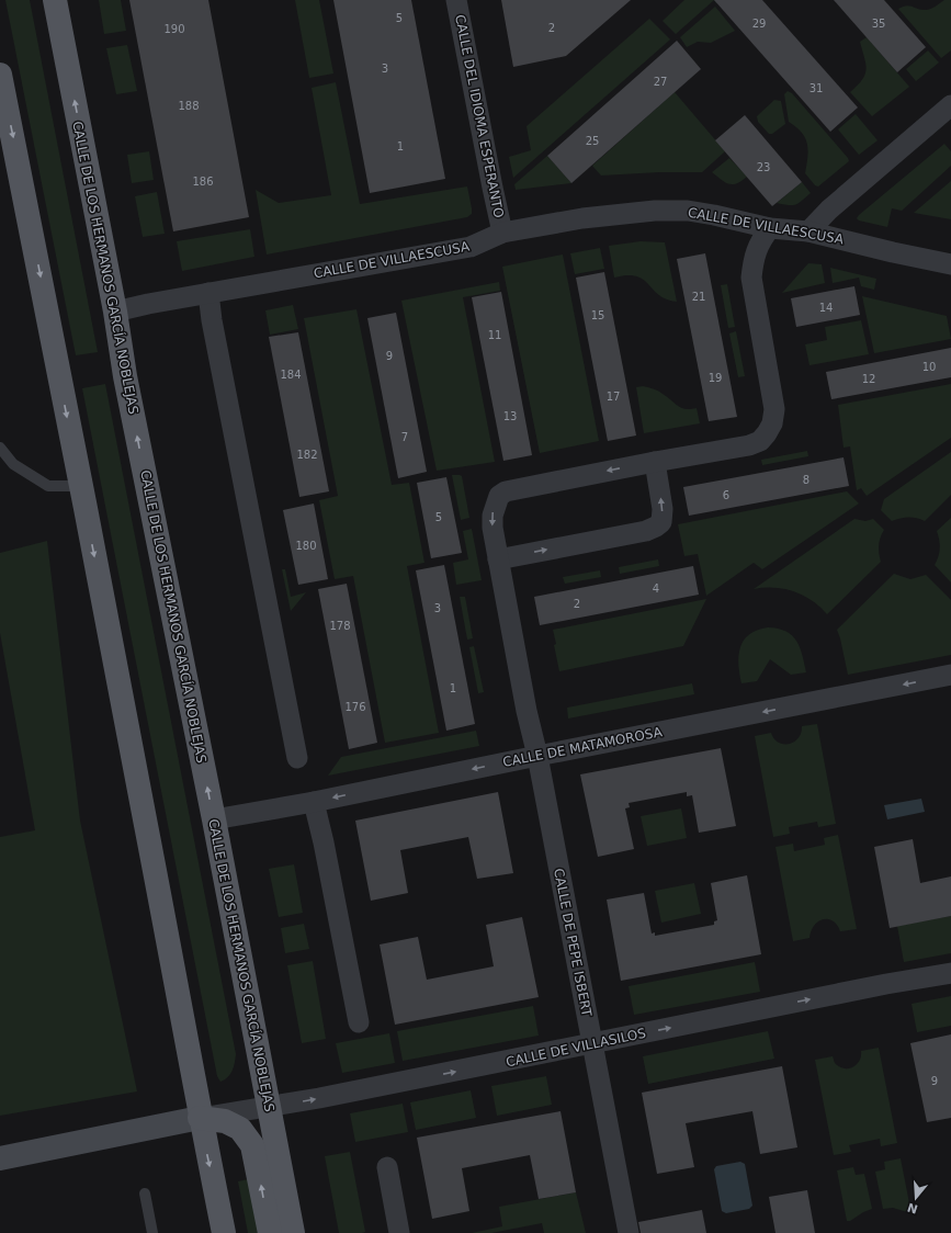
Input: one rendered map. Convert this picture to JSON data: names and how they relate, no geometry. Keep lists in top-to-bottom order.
{
  "streets": {
    "main road": ["CALLE DE LOS HERMANOS GARCÍA NOBLEJAS"],
    "street": [
      "CALLE DEL IDIOMA ESPERANTO",
      "CALLE DE VILLAESCUSA",
      "CALLE DE MATAMOROSA",
      "CALLE DE PEPE ISBERT",
      "CALLE DE VILLASILOS"
    ]
  },
  "crossings": [
    ["CALLE DEL IDIOMA ESPERANTO", "CALLE DE VILLAESCUSA"],
    ["CALLE DE VILLAESCUSA", "CALLE DE LOS HERMANOS GARCÍA NOBLEJAS"],
    ["CALLE DE VILLAESCUSA", "CALLE DE PEPE ISBERT"],
    ["CALLE DE LOS HERMANOS GARCÍA NOBLEJAS", "CALLE DE MATAMOROSA"],
    ["CALLE DE LOS HERMANOS GARCÍA NOBLEJAS", "CALLE DE VILLASILOS"],
    ["CALLE DE MATAMOROSA", "CALLE DE PEPE ISBERT"],
    ["CALLE DE PEPE ISBERT", "CALLE DE VILLASILOS"]
  ],
  "one_way": ["CALLE DE MATAMOROSA", "CALLE DE VILLASILOS"],
  "house_numbers": [
    "5",
    "29",
    "35",
    "2",
    "190",
    "3",
    "27",
    "31",
    "188",
    "25",
    "1",
    "23",
    "186",
    "21",
    "14",
    "15",
    "11",
    "9",
    "10",
    "184",
    "19",
    "12",
    "17",
    "13",
    "7",
    "182",
    "8",
    "6",
    "5",
    "180",
    "4",
    "2",
    "3",
    "178",
    "1",
    "176",
    "9"
  ],
  "north": "bottom"
}
